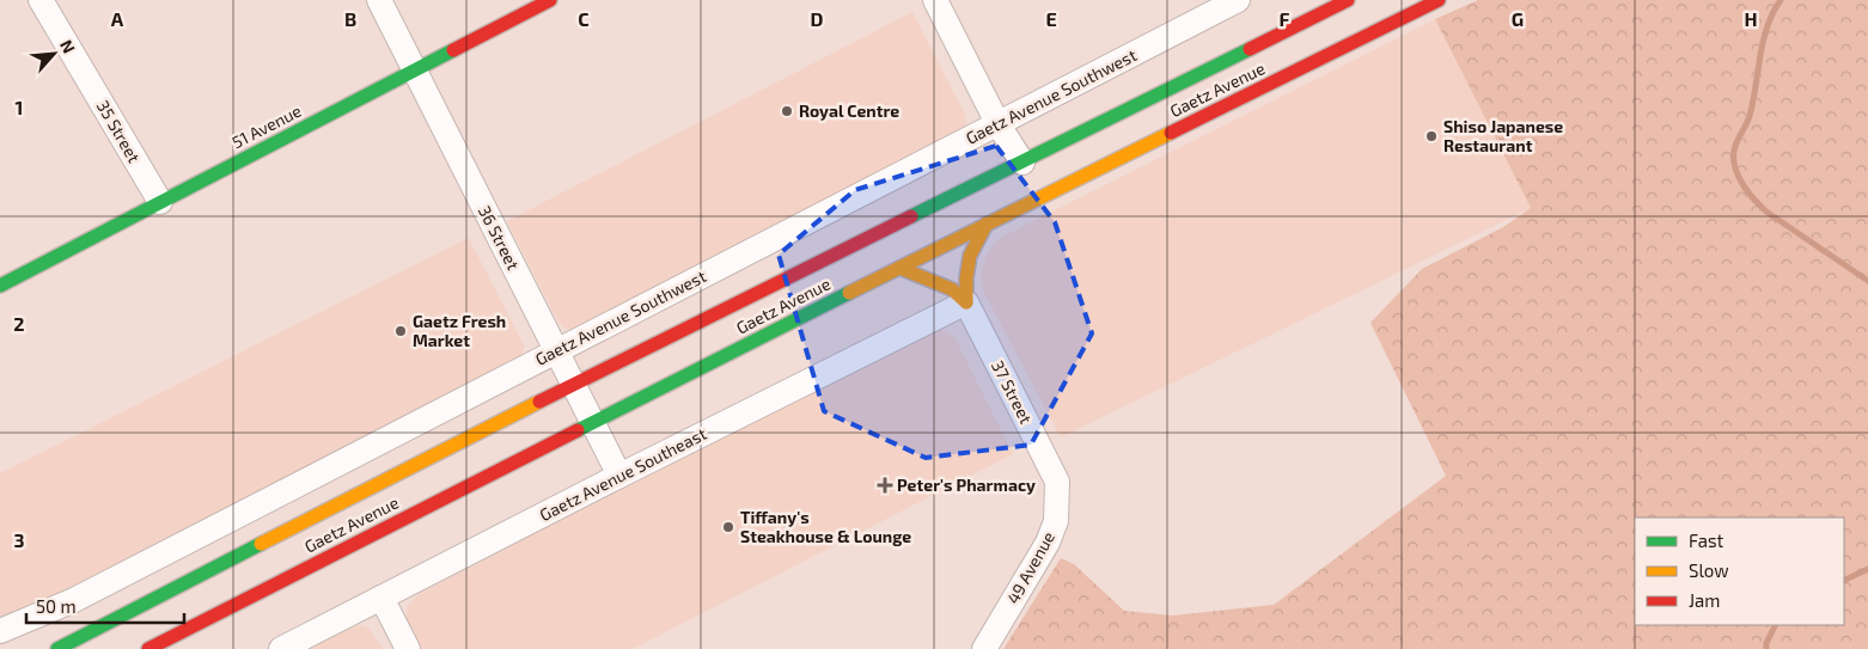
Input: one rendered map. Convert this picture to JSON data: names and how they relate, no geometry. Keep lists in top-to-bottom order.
{
  "streets": {
    "main road": ["Gaetz Avenue", "51 Avenue"],
    "street": [
      "Gaetz Avenue Southwest",
      "35 Street",
      "36 Street",
      "37 Street",
      "Gaetz Avenue Southeast",
      "49 Avenue"
    ]
  },
  "crossings": [
    ["Gaetz Avenue", "36 Street"],
    ["Gaetz Avenue Southwest", "36 Street"],
    ["51 Avenue", "35 Street"],
    ["51 Avenue", "36 Street"],
    ["36 Street", "Gaetz Avenue Southeast"],
    ["37 Street", "Gaetz Avenue Southeast"],
    ["37 Street", "49 Avenue"]
  ],
  "places": {
    "other": [
      "Royal Centre",
      "Shiso Japanese Restaurant",
      "Gaetz Fresh Market",
      "Tiffany's Steakhouse & Lounge"
    ],
    "health": ["Peter's Pharmacy"]
  },
  "legend": ["Fast", "Slow", "Jam"],
  "scale_bar": "50 m",
  "north": "top right",
  "grid": {
    "columns": [
      "A",
      "B",
      "C",
      "D",
      "E",
      "F",
      "G",
      "H"
    ],
    "rows": ["1", "2", "3"]
  }
}
